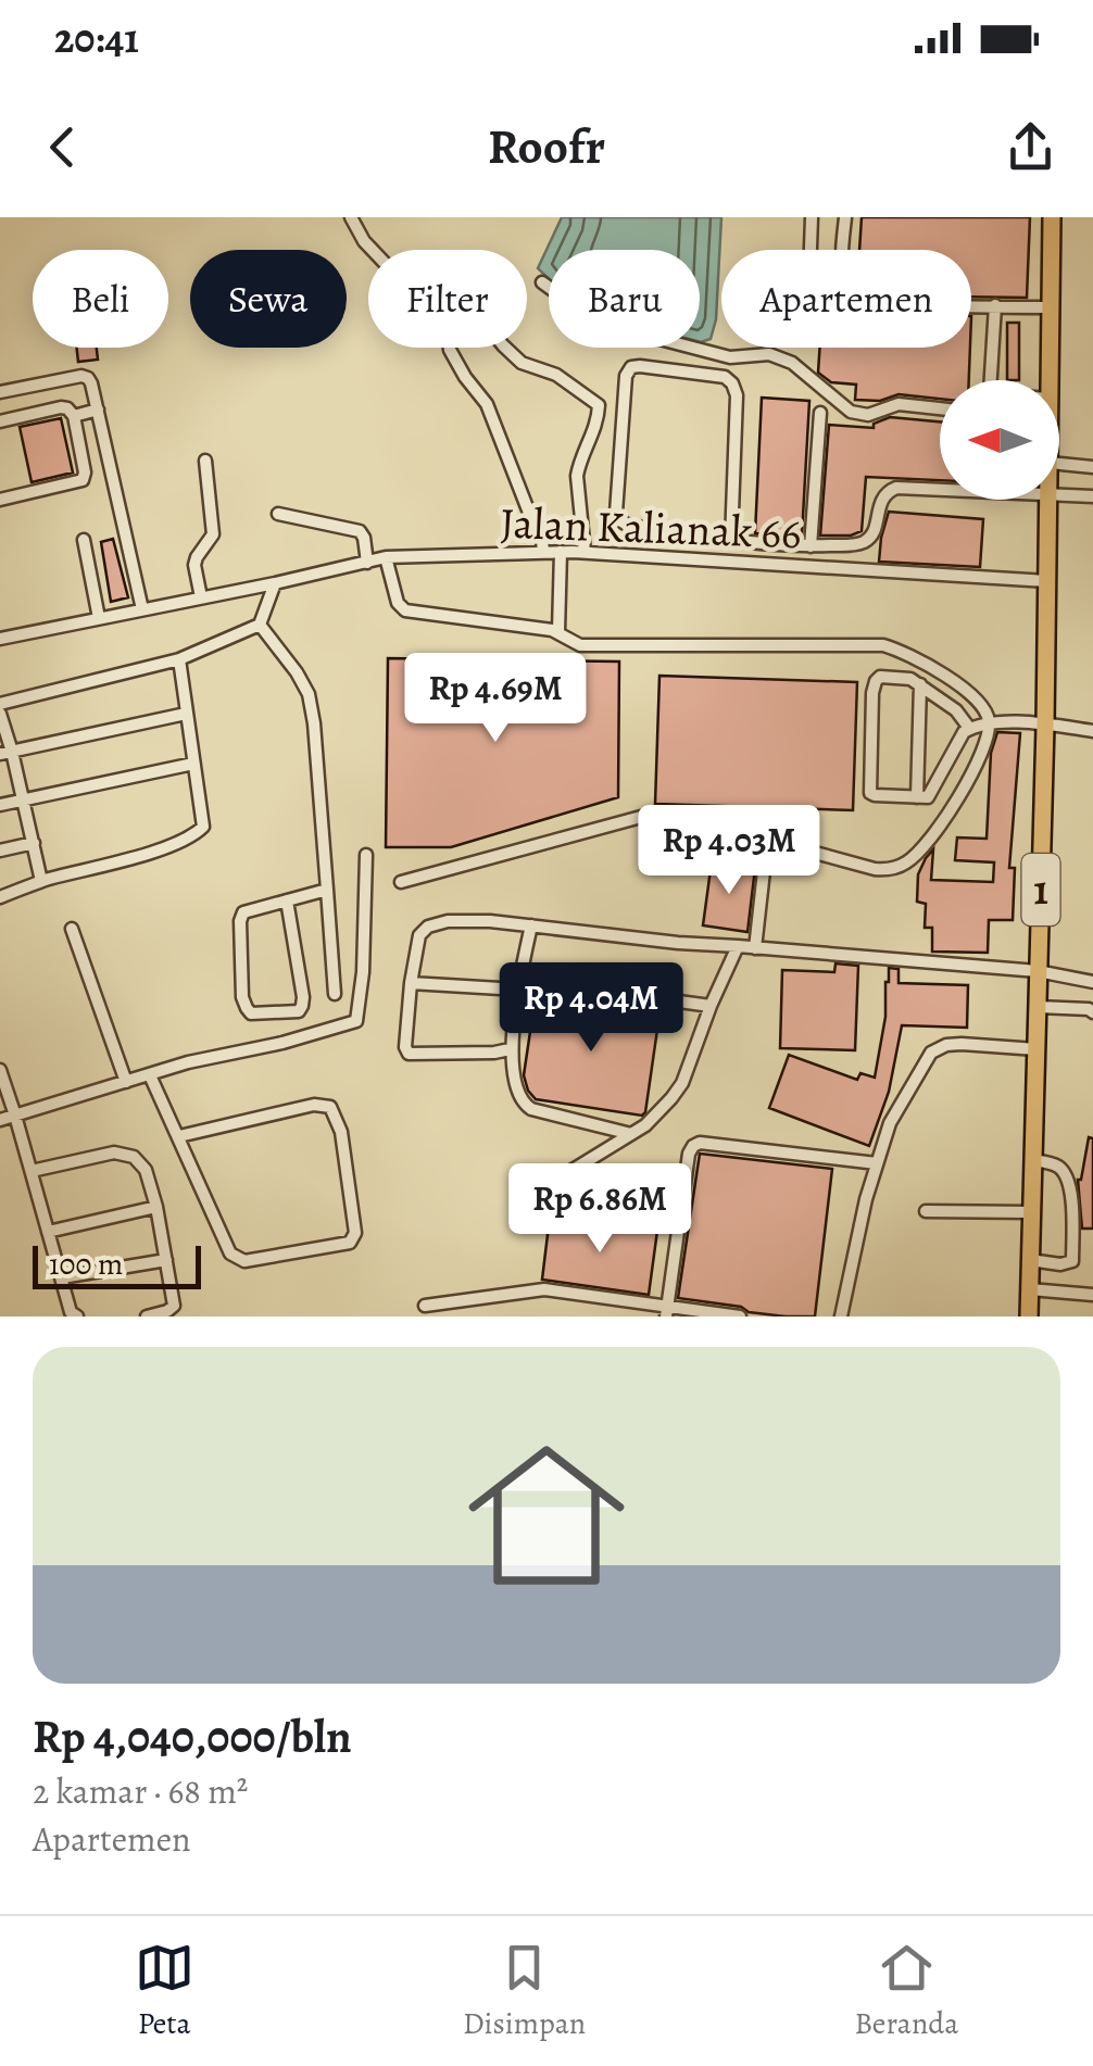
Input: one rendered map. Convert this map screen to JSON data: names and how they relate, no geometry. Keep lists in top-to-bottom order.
{
  "streets": {
    "highway": ["1"],
    "lane": ["Jalan Kalianak 66"]
  },
  "crossings": [
    ["Jalan Kalianak 66", "1"]
  ],
  "scale_bar": "100 m",
  "north": "left",
  "page": {
    "status": "20:41",
    "header": "Roofr",
    "chip": [
      "Beli",
      "Sewa",
      "Filter",
      "Baru",
      "Apartemen"
    ],
    "price": [
      "Rp 4.69M",
      "Rp 4.03M",
      "Rp 4.04M",
      "Rp 6.86M"
    ],
    "scale": "100 m",
    "list": [
      {
        "name": "Rp 4,040,000/bln",
        "note": "2 kamar · 68 m² · Apartemen"
      }
    ],
    "tabs": ["Peta", "Disimpan", "Beranda"]
  }
}
